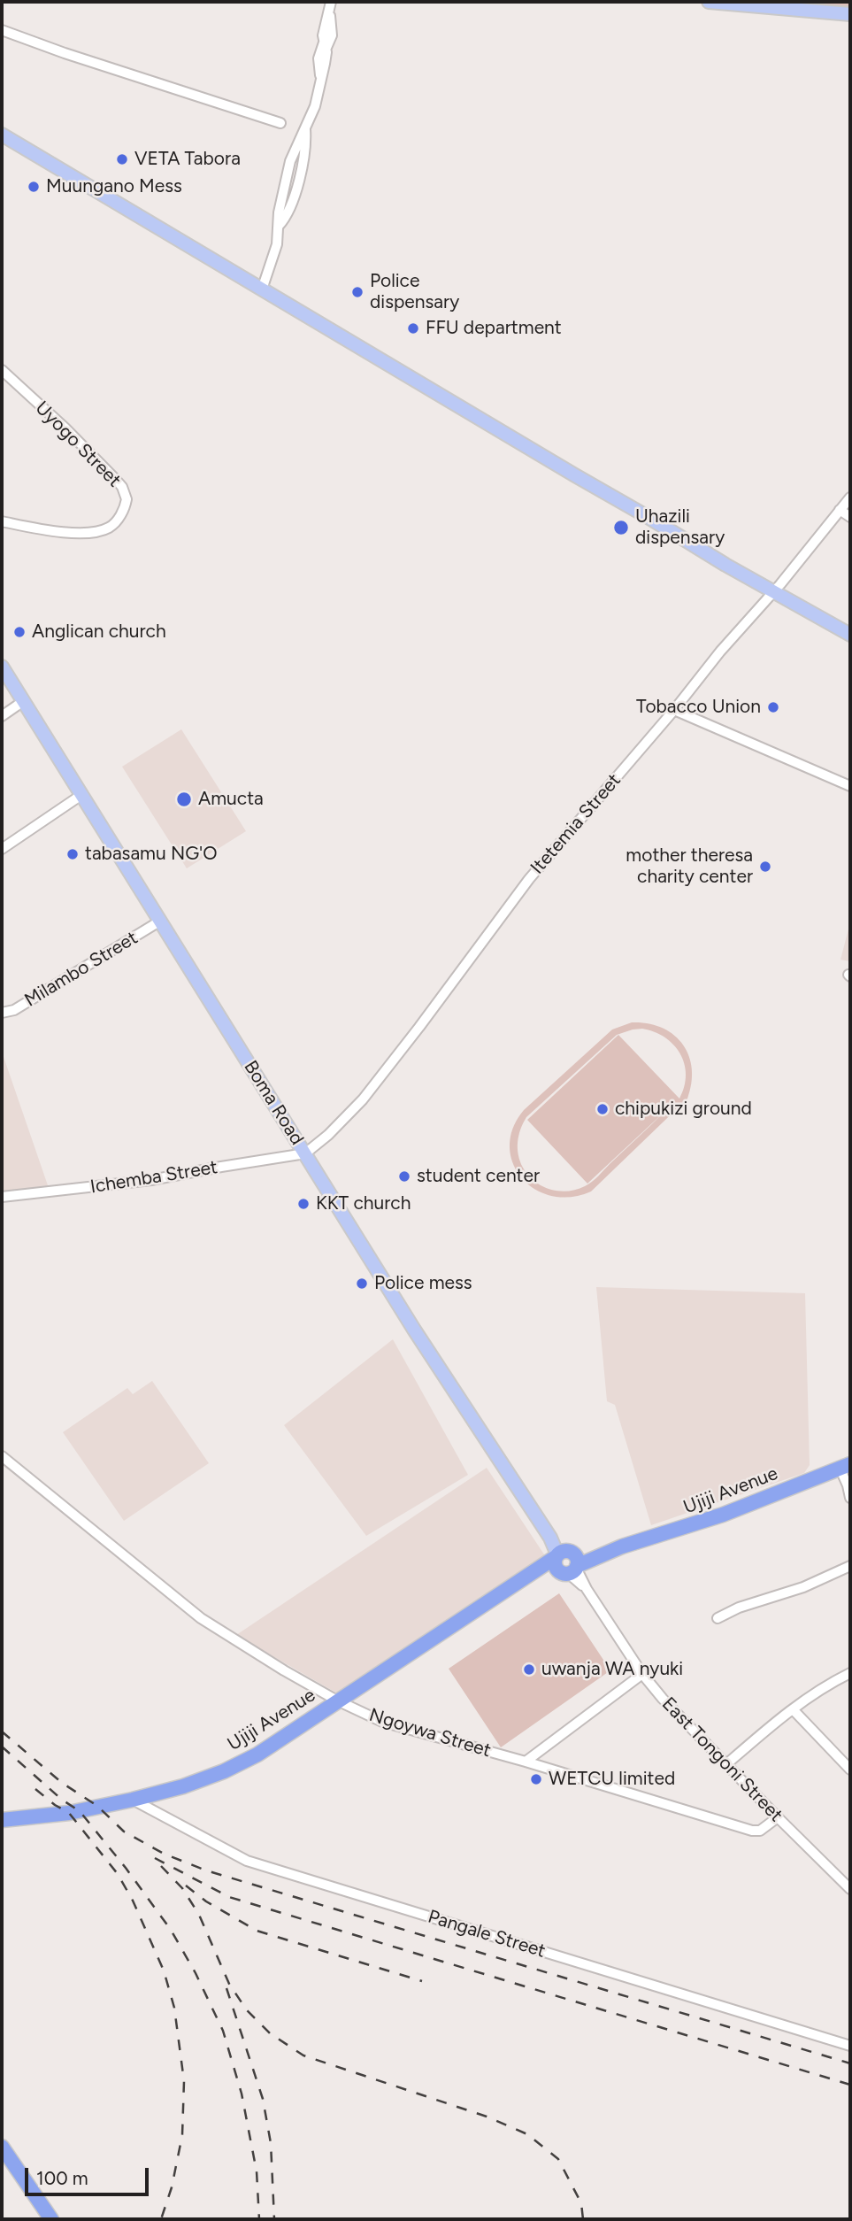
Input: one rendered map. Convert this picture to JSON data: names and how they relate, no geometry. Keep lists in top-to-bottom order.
{
  "streets": {
    "highway": ["Ujiji Avenue"],
    "main road": ["Boma Road"],
    "street": [
      "Uyogo Street",
      "Itetemia Street",
      "Milambo Street",
      "Ichemba Street",
      "Ngoywa Street",
      "East Tongoni Street",
      "Pangale Street"
    ]
  },
  "crossings": [
    ["Itetemia Street", "Boma Road"],
    ["Itetemia Street", "Ichemba Street"],
    ["Milambo Street", "Boma Road"],
    ["Boma Road", "Ichemba Street"],
    ["Boma Road", "Ujiji Avenue"],
    ["Boma Road", "East Tongoni Street"],
    ["Ujiji Avenue", "Ngoywa Street"],
    ["Ujiji Avenue", "East Tongoni Street"],
    ["Ujiji Avenue", "Pangale Street"],
    ["Ngoywa Street", "East Tongoni Street"]
  ],
  "places": [
    "VETA Tabora",
    "Muungano Mess",
    "Police dispensary",
    "FFU department",
    "Uhazili dispensary",
    "Anglican church",
    "Tobacco Union",
    "Amucta",
    "tabasamu NG'O",
    "mother theresa charity center",
    "chipukizi ground",
    "student center",
    "KKT church",
    "Police mess",
    "uwanja WA nyuki",
    "WETCU limited"
  ],
  "scale_bar": "100 m"
}
